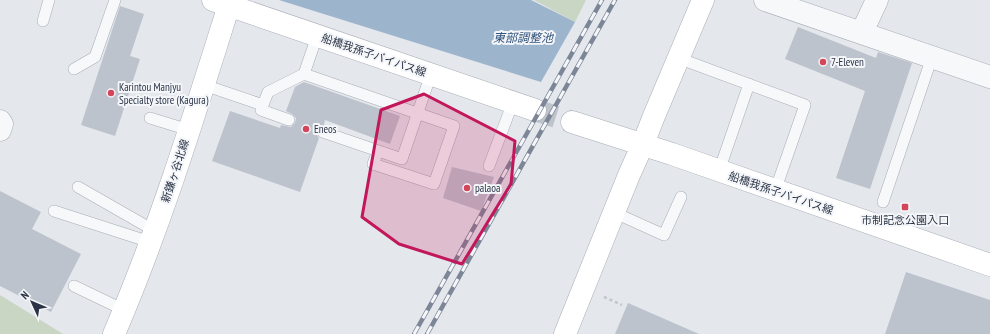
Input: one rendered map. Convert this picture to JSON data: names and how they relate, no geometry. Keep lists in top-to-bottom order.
{
  "streets": {
    "street": ["船橋我孫子バイパス線", "新鎌ヶ谷北線"]
  },
  "crossings": [
    ["船橋我孫子バイパス線", "新鎌ヶ谷北線"]
  ],
  "water": ["東部調整池"],
  "places": {
    "other": [
      "7-Eleven",
      "Karintou Manjyu Specialty store (Kagura)",
      "Eneos",
      "palaoa"
    ],
    "transit": ["市制記念公園入口"]
  },
  "north": "top left"
}
